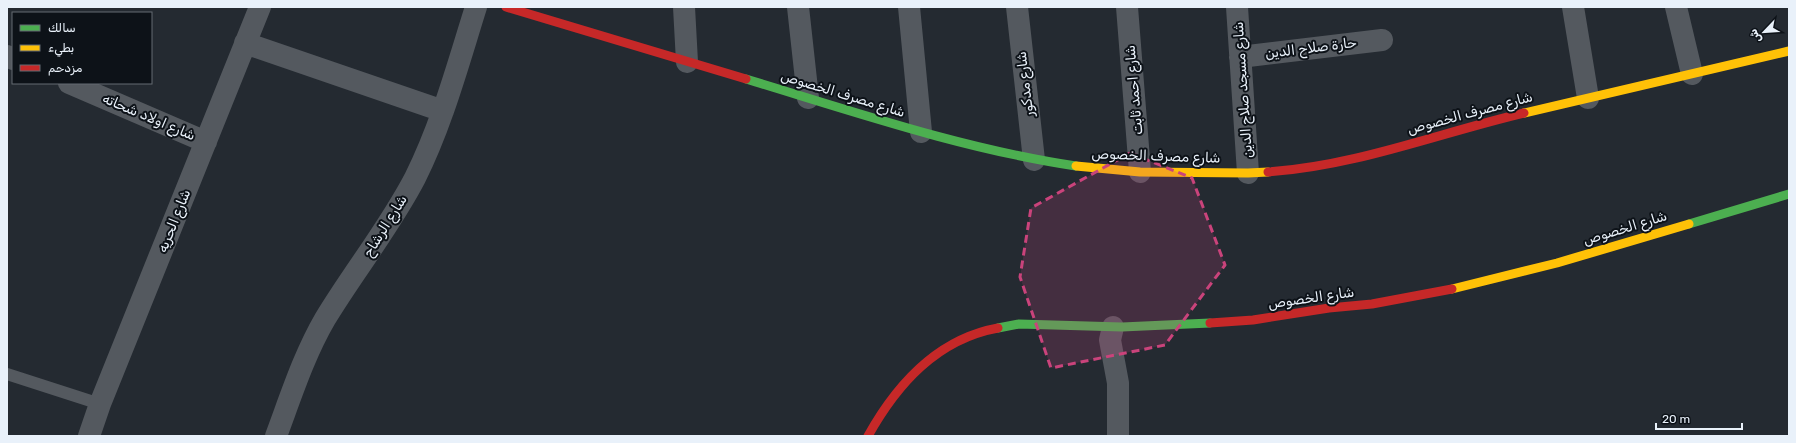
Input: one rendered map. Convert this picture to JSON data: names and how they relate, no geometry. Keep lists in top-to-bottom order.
{
  "streets": {
    "street": [
      "حارة صلاح الدين",
      "شارع مدكور",
      "شارع احمد ثابت",
      "شارع مسجد صلاح الدين",
      "شارع مصرف الخصوص",
      "شارع اولاد شحاته",
      "شارع الحريه",
      "شارع الرشاح",
      "شارع الخصوص"
    ]
  },
  "crossings": [
    ["حارة صلاح الدين", "شارع مسجد صلاح الدين"],
    ["شارع مدكور", "شارع مصرف الخصوص"],
    ["شارع احمد ثابت", "شارع مصرف الخصوص"],
    ["شارع مسجد صلاح الدين", "شارع مصرف الخصوص"],
    ["شارع اولاد شحاته", "شارع الحريه"]
  ],
  "legend": ["سالك", "بطيء", "مزدحم"],
  "scale_bar": "20 m",
  "north": "bottom left"
}
